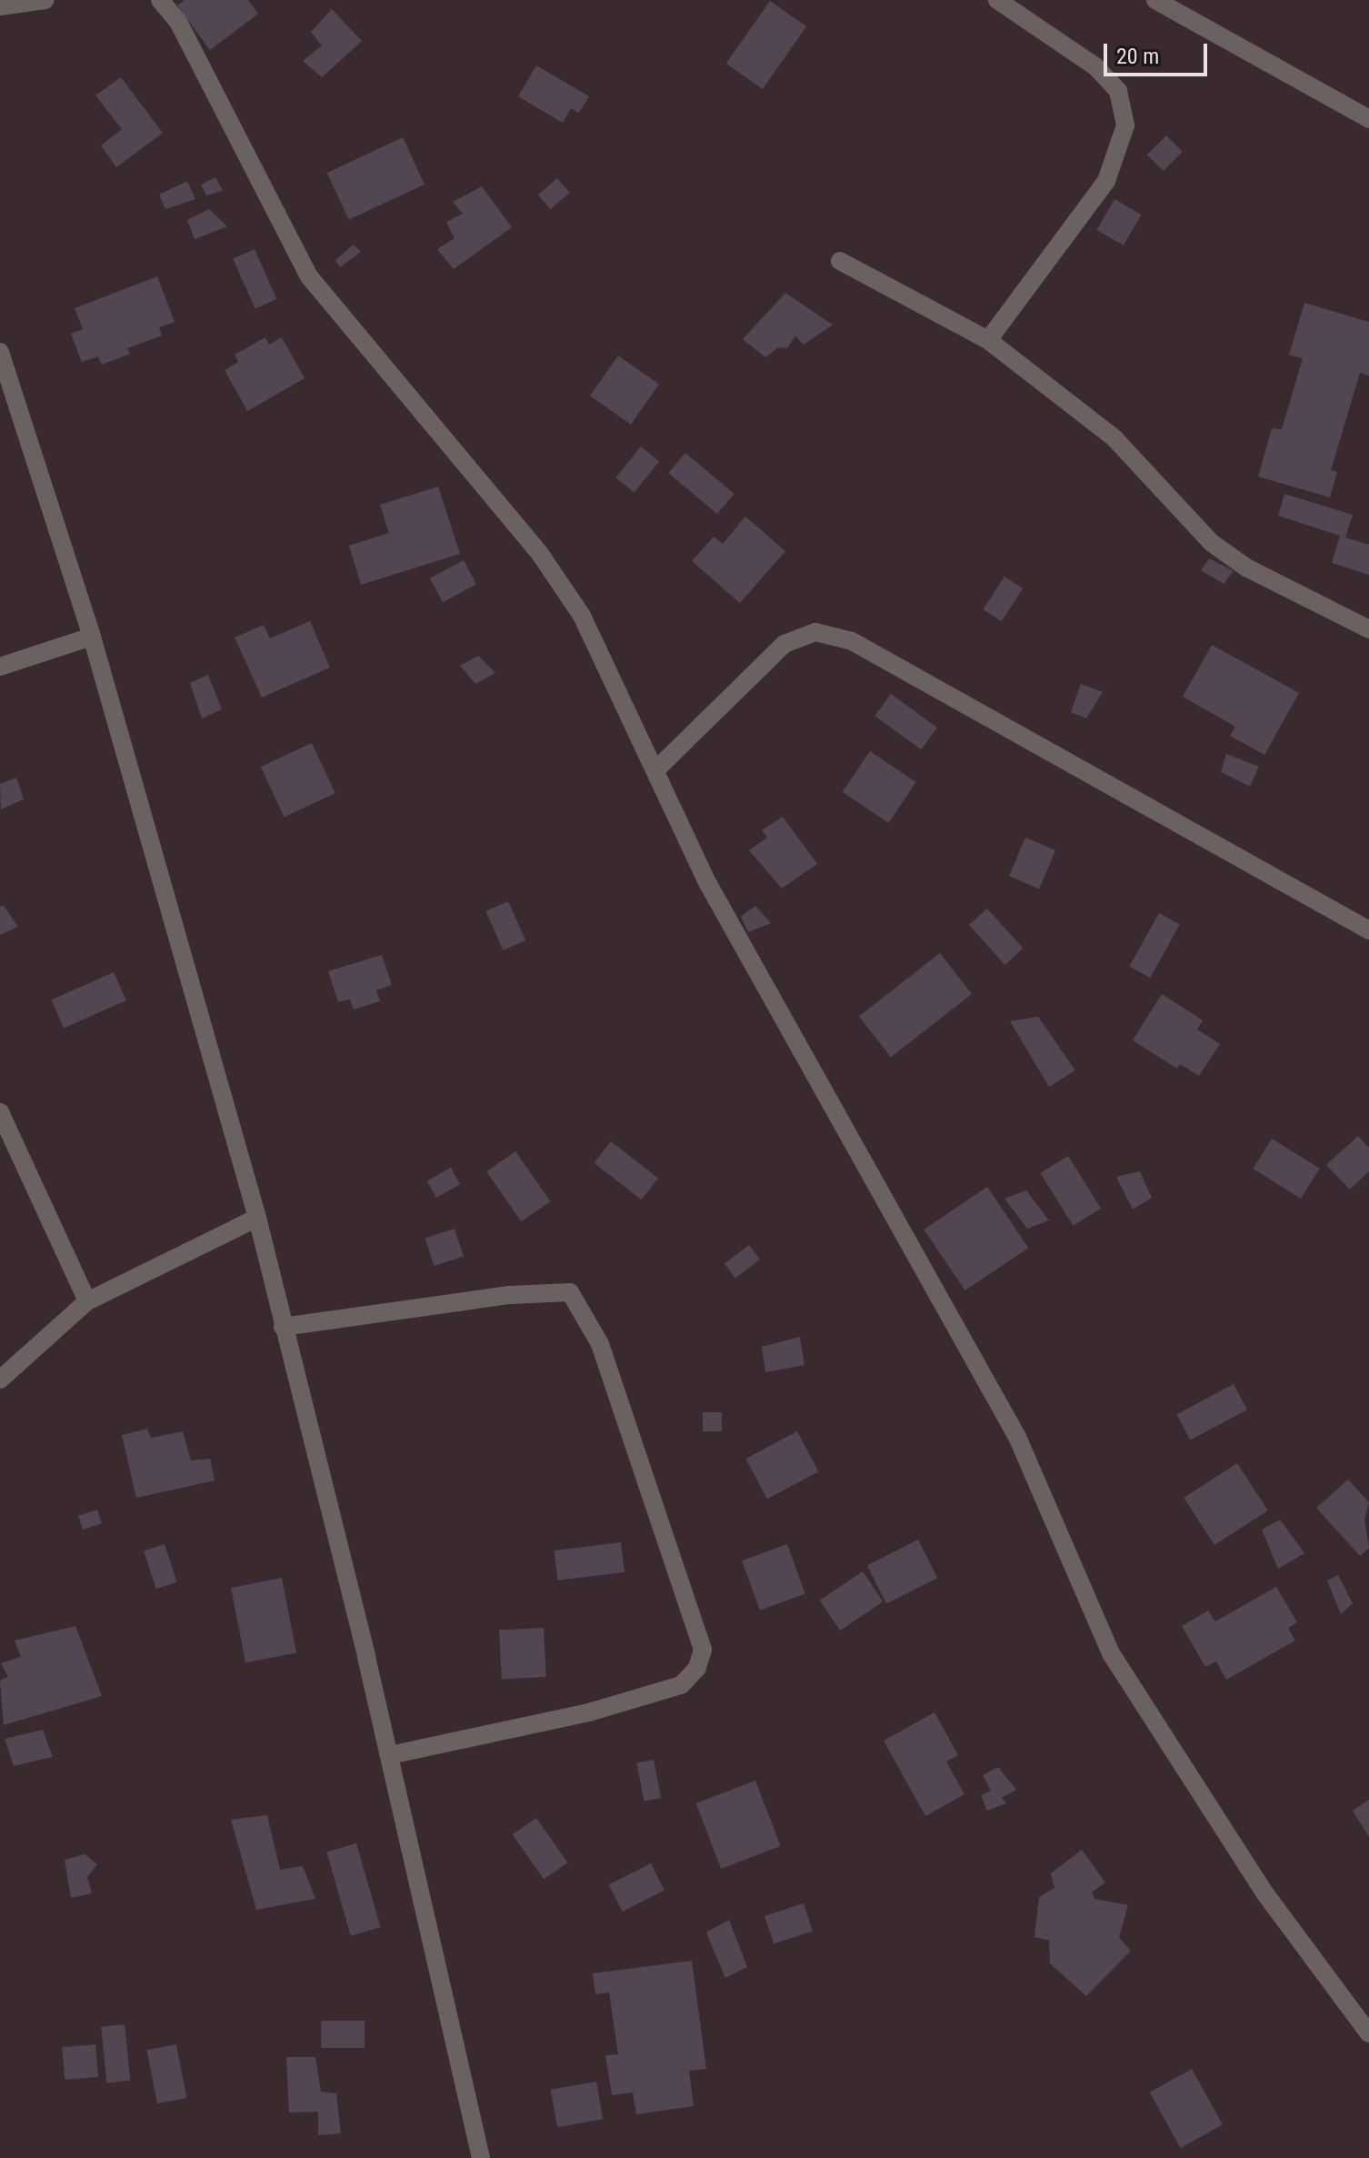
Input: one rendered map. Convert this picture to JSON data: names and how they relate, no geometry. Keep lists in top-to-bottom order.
{
  "scale_bar": "20 m"
}
